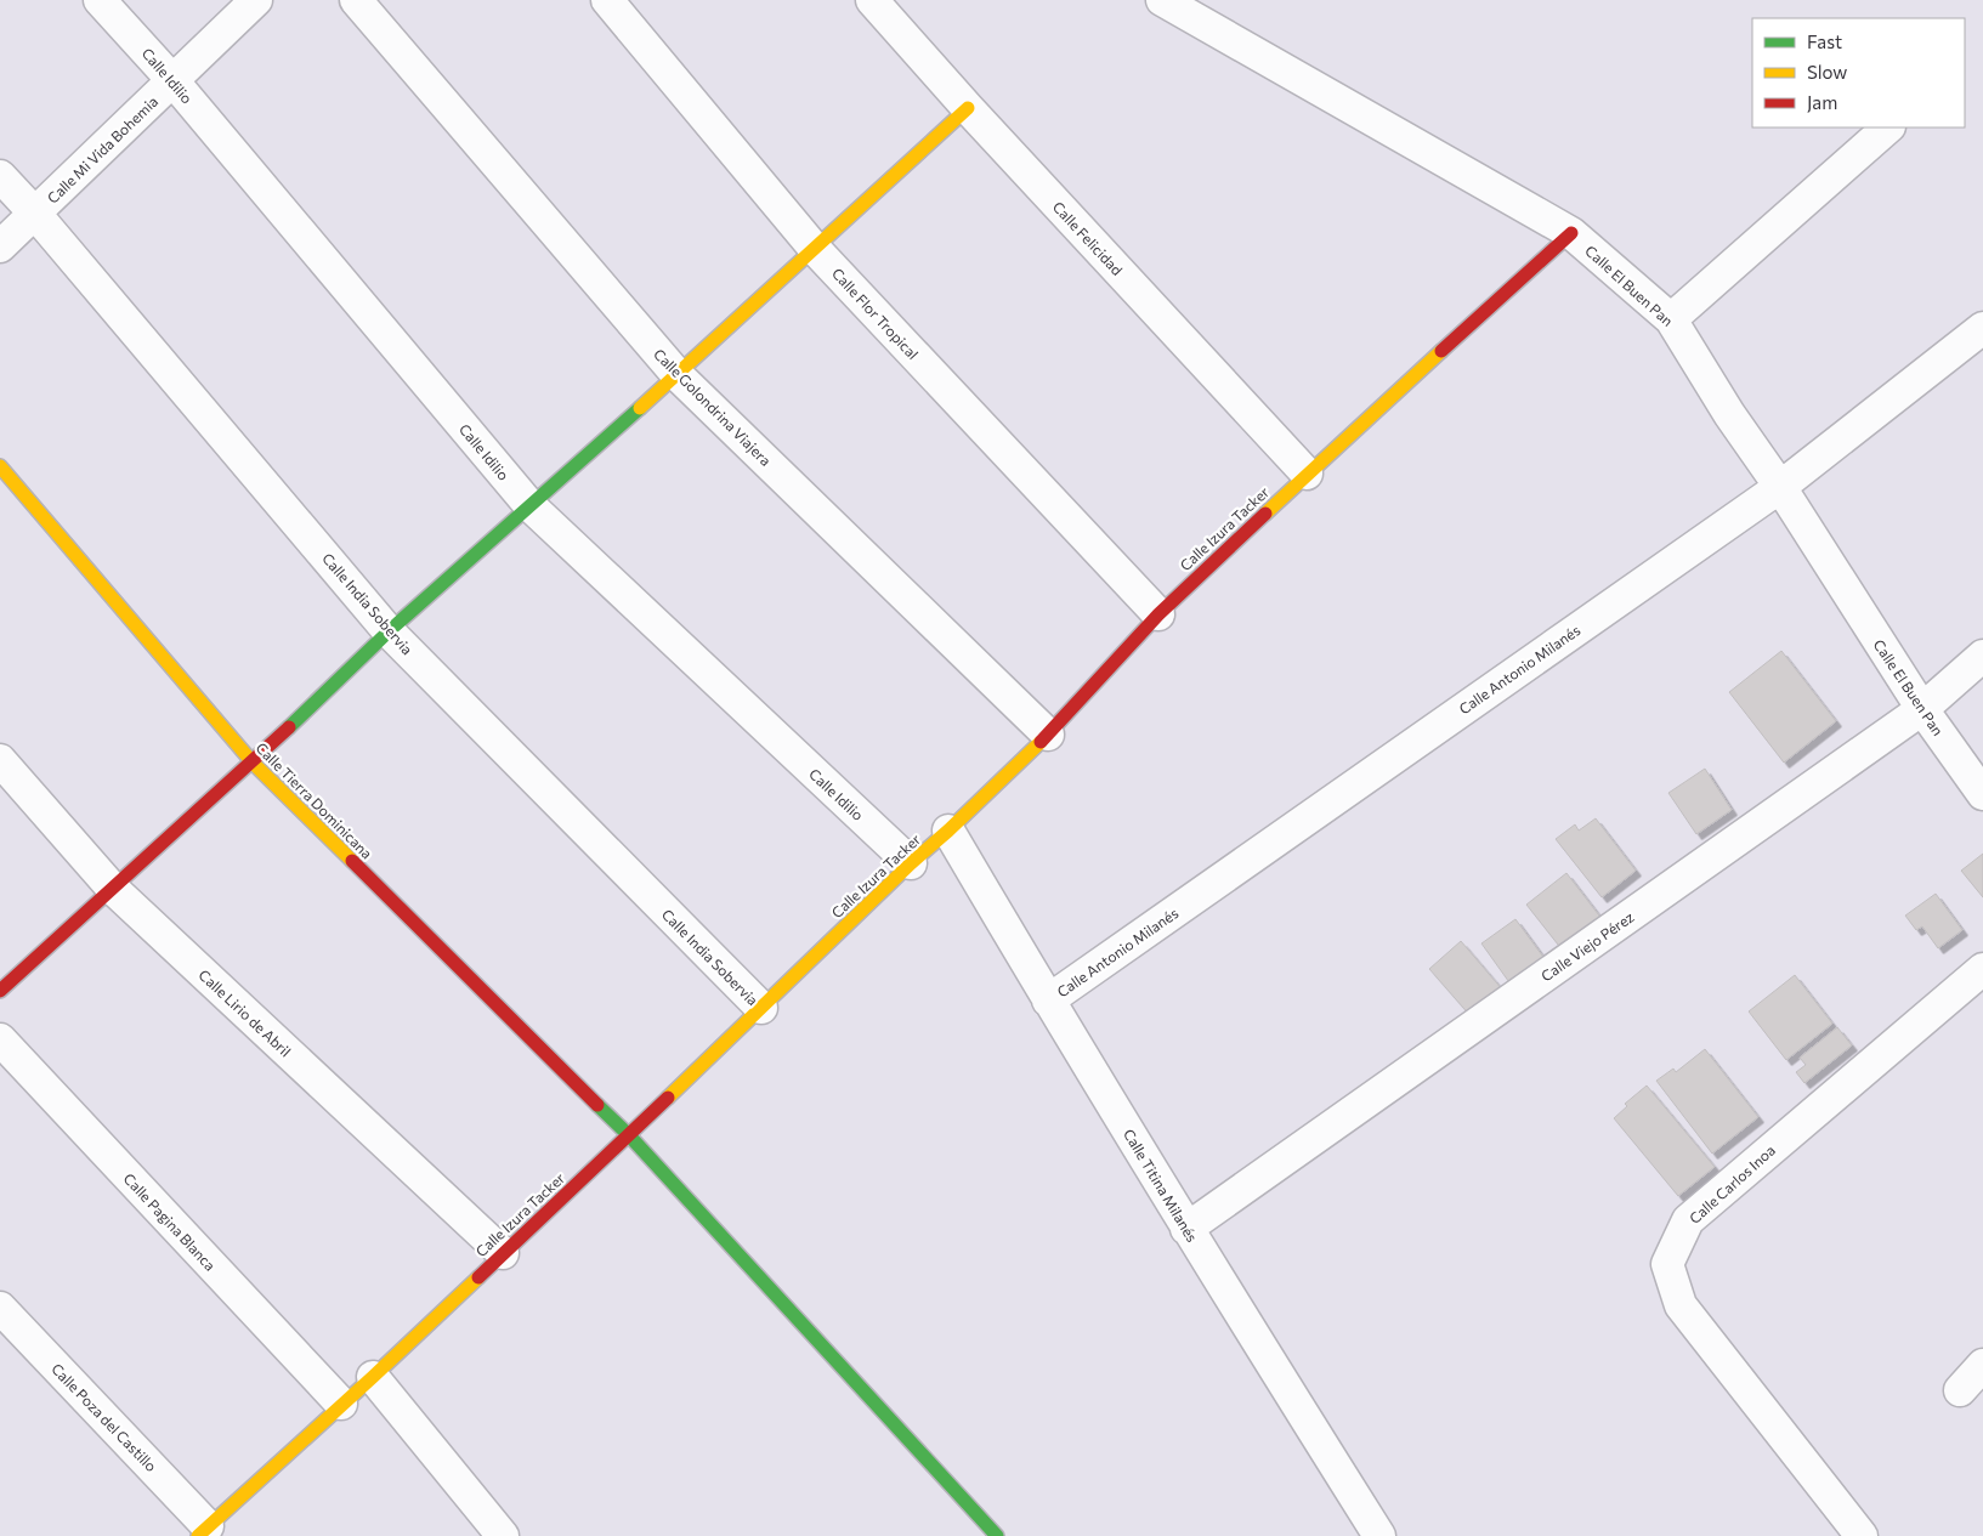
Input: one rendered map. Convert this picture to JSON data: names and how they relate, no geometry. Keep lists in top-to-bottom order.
{
  "streets": {
    "street": [
      "Calle Idilio",
      "Calle Mi Vida Bohemia",
      "Calle Felicidad",
      "Calle El Buen Pan",
      "Calle Flor Tropical",
      "Calle Golondrina Viajera",
      "Calle Izura Tacker",
      "Calle India Sobervia",
      "Calle Antonio Milanés",
      "Calle Tierra Dominicana",
      "Calle Viejo Pérez",
      "Calle Lirio de Abril",
      "Calle Carlos Inoa",
      "Calle Titina Milanés",
      "Calle Pagina Blanca",
      "Calle Poza del Castillo"
    ]
  },
  "crossings": [
    ["Calle Idilio", "Calle Mi Vida Bohemia"],
    ["Calle Idilio", "Calle Izura Tacker"],
    ["Calle Mi Vida Bohemia", "Calle India Sobervia"],
    ["Calle Felicidad", "Calle Izura Tacker"],
    ["Calle El Buen Pan", "Calle Izura Tacker"],
    ["Calle El Buen Pan", "Calle Antonio Milanés"],
    ["Calle El Buen Pan", "Calle Viejo Pérez"],
    ["Calle Flor Tropical", "Calle Izura Tacker"],
    ["Calle Golondrina Viajera", "Calle Izura Tacker"],
    ["Calle Izura Tacker", "Calle India Sobervia"],
    ["Calle Izura Tacker", "Calle Tierra Dominicana"],
    ["Calle Izura Tacker", "Calle Lirio de Abril"],
    ["Calle Izura Tacker", "Calle Titina Milanés"],
    ["Calle Izura Tacker", "Calle Pagina Blanca"],
    ["Calle Izura Tacker", "Calle Poza del Castillo"],
    ["Calle Antonio Milanés", "Calle Titina Milanés"],
    ["Calle Viejo Pérez", "Calle Titina Milanés"]
  ],
  "legend": ["Fast", "Slow", "Jam"]
}
